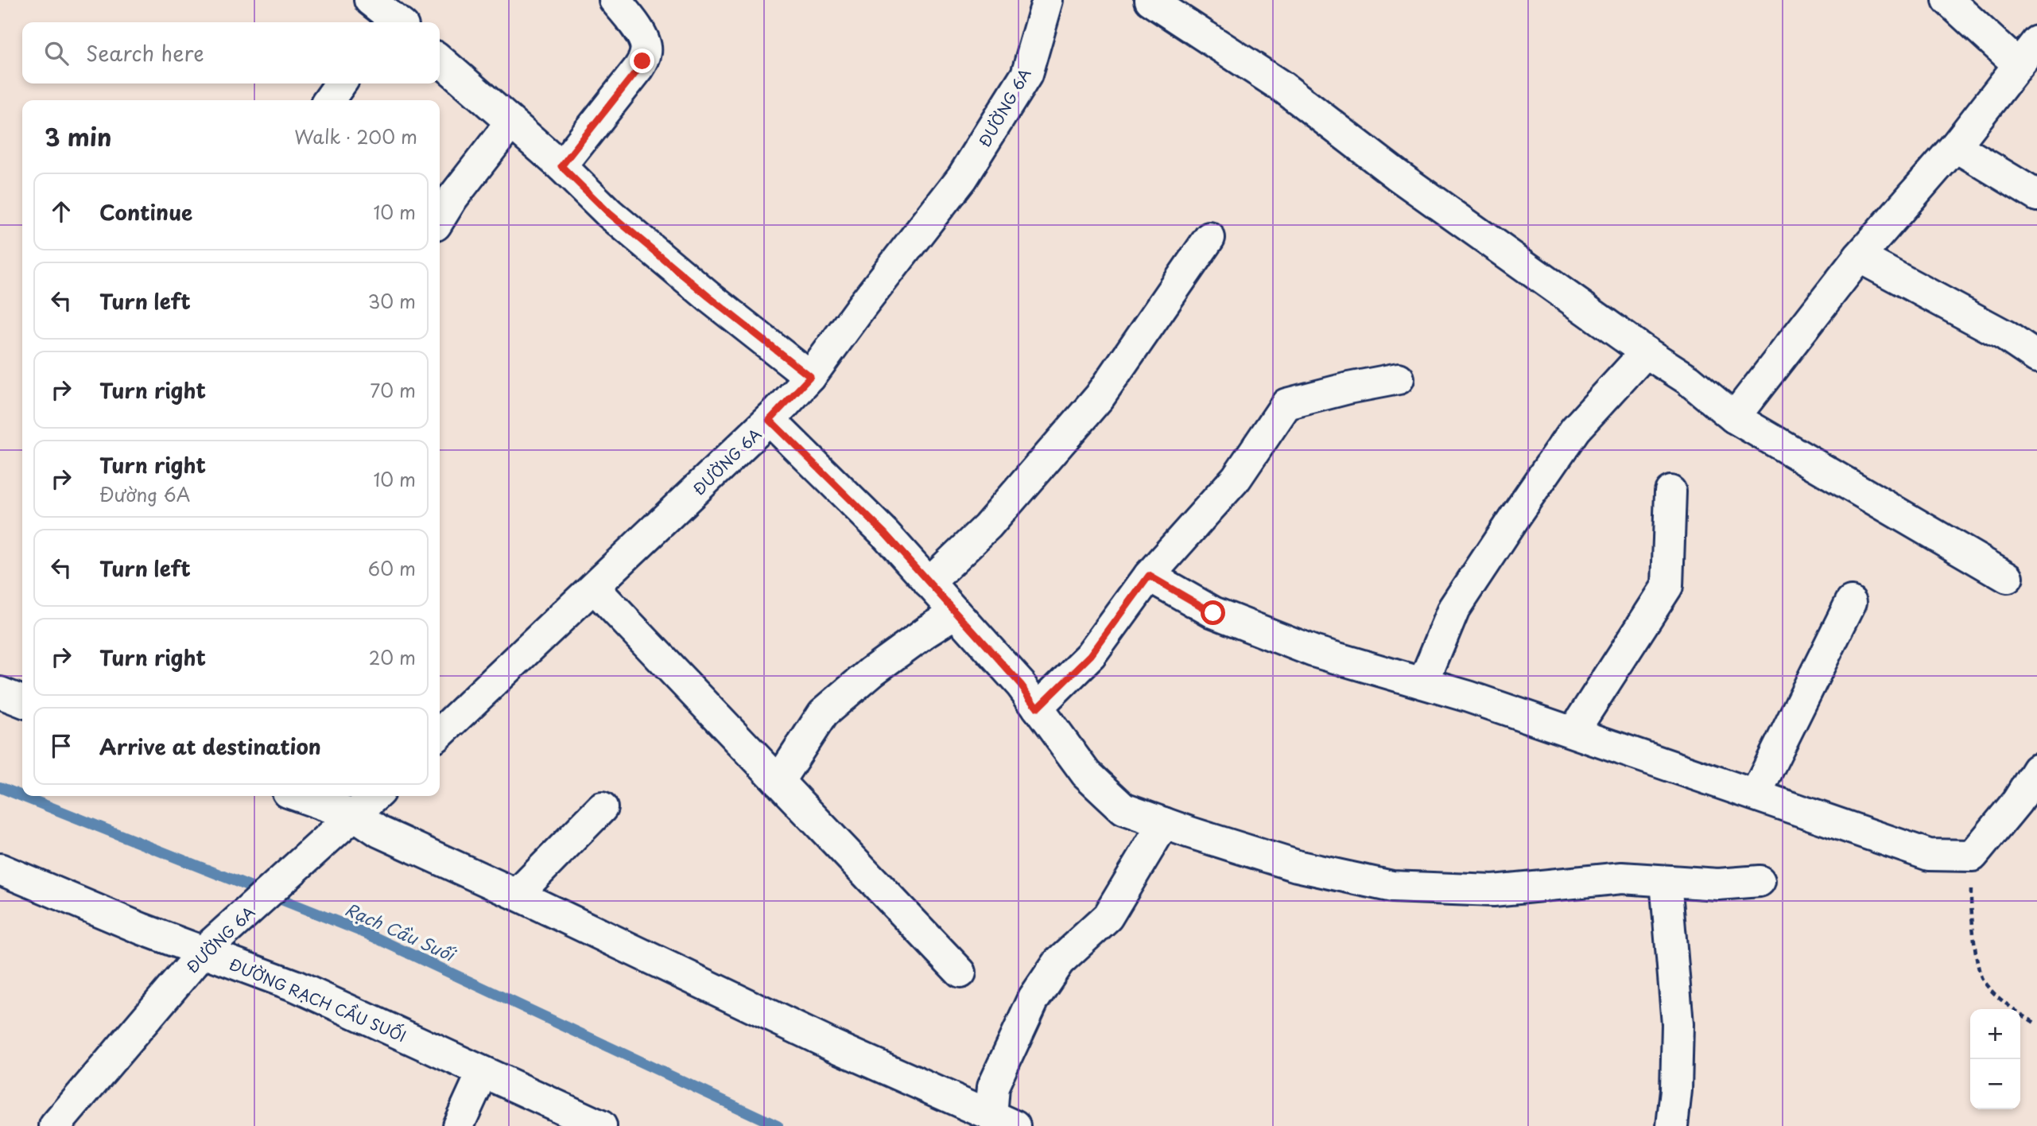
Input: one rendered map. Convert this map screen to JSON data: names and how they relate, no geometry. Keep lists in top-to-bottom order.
{
  "streets": {
    "street": ["ĐƯỜNG 6A", "ĐƯỜNG RẠCH CẦU SUỐI"]
  },
  "crossings": [
    ["ĐƯỜNG 6A", "ĐƯỜNG RẠCH CẦU SUỐI"]
  ],
  "water": ["Rạch Cầu Suối"],
  "page": {
    "search": "Search here",
    "heading": ["3 min", "Walk · 200 m"],
    "list": [
      ["Continue", "10 m"],
      ["Turn left", "30 m"],
      ["Turn right", "70 m"],
      ["Turn right", "Đường 6A", "10 m"],
      ["Turn left", "60 m"],
      ["Turn right", "20 m"],
      "Arrive at destination"
    ],
    "map_buttons": ["+", "−"]
  }
}
